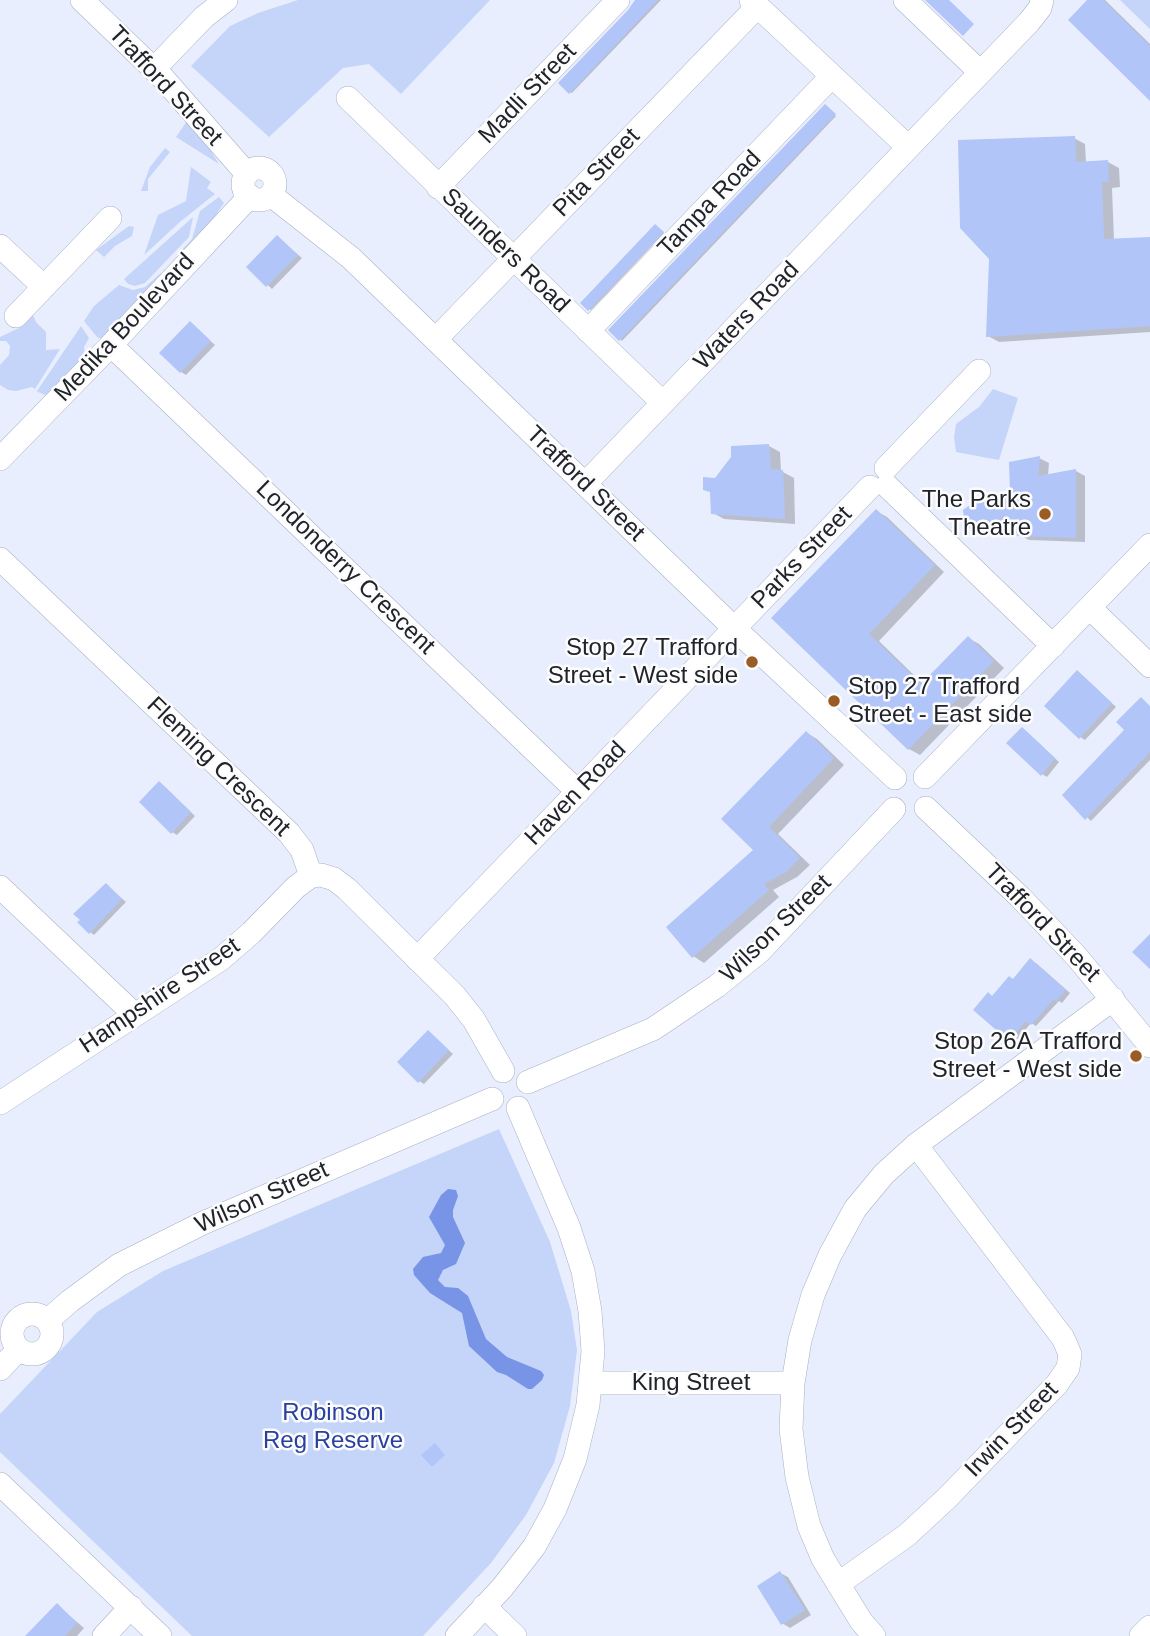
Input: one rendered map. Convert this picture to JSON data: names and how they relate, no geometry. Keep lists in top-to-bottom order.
{
  "streets": {
    "street": [
      "Trafford Street",
      "Madli Street",
      "Pita Street",
      "Tampa Road",
      "Saunders Road",
      "Waters Road",
      "Medika Boulevard",
      "Parks Street",
      "Londonderry Crescent",
      "Fleming Crescent",
      "Haven Road",
      "Wilson Street",
      "Hampshire Street",
      "King Street",
      "Irwin Street"
    ]
  },
  "crossings": [
    ["Trafford Street", "Pita Street"],
    ["Trafford Street", "Waters Road"],
    ["Trafford Street", "Medika Boulevard"],
    ["Trafford Street", "Parks Street"],
    ["Trafford Street", "Haven Road"],
    ["Trafford Street", "Wilson Street"],
    ["Madli Street", "Saunders Road"],
    ["Pita Street", "Saunders Road"],
    ["Tampa Road", "Saunders Road"],
    ["Saunders Road", "Waters Road"],
    ["Medika Boulevard", "Londonderry Crescent"],
    ["Parks Street", "Haven Road"],
    ["Londonderry Crescent", "Haven Road"],
    ["Fleming Crescent", "Hampshire Street"]
  ],
  "parks": ["Robinson Reg Reserve"],
  "places": [
    "The Parks Theatre",
    "Stop 27 Trafford Street - West side",
    "Stop 27 Trafford Street - East side",
    "Stop 26A Trafford Street - West side"
  ]
}
